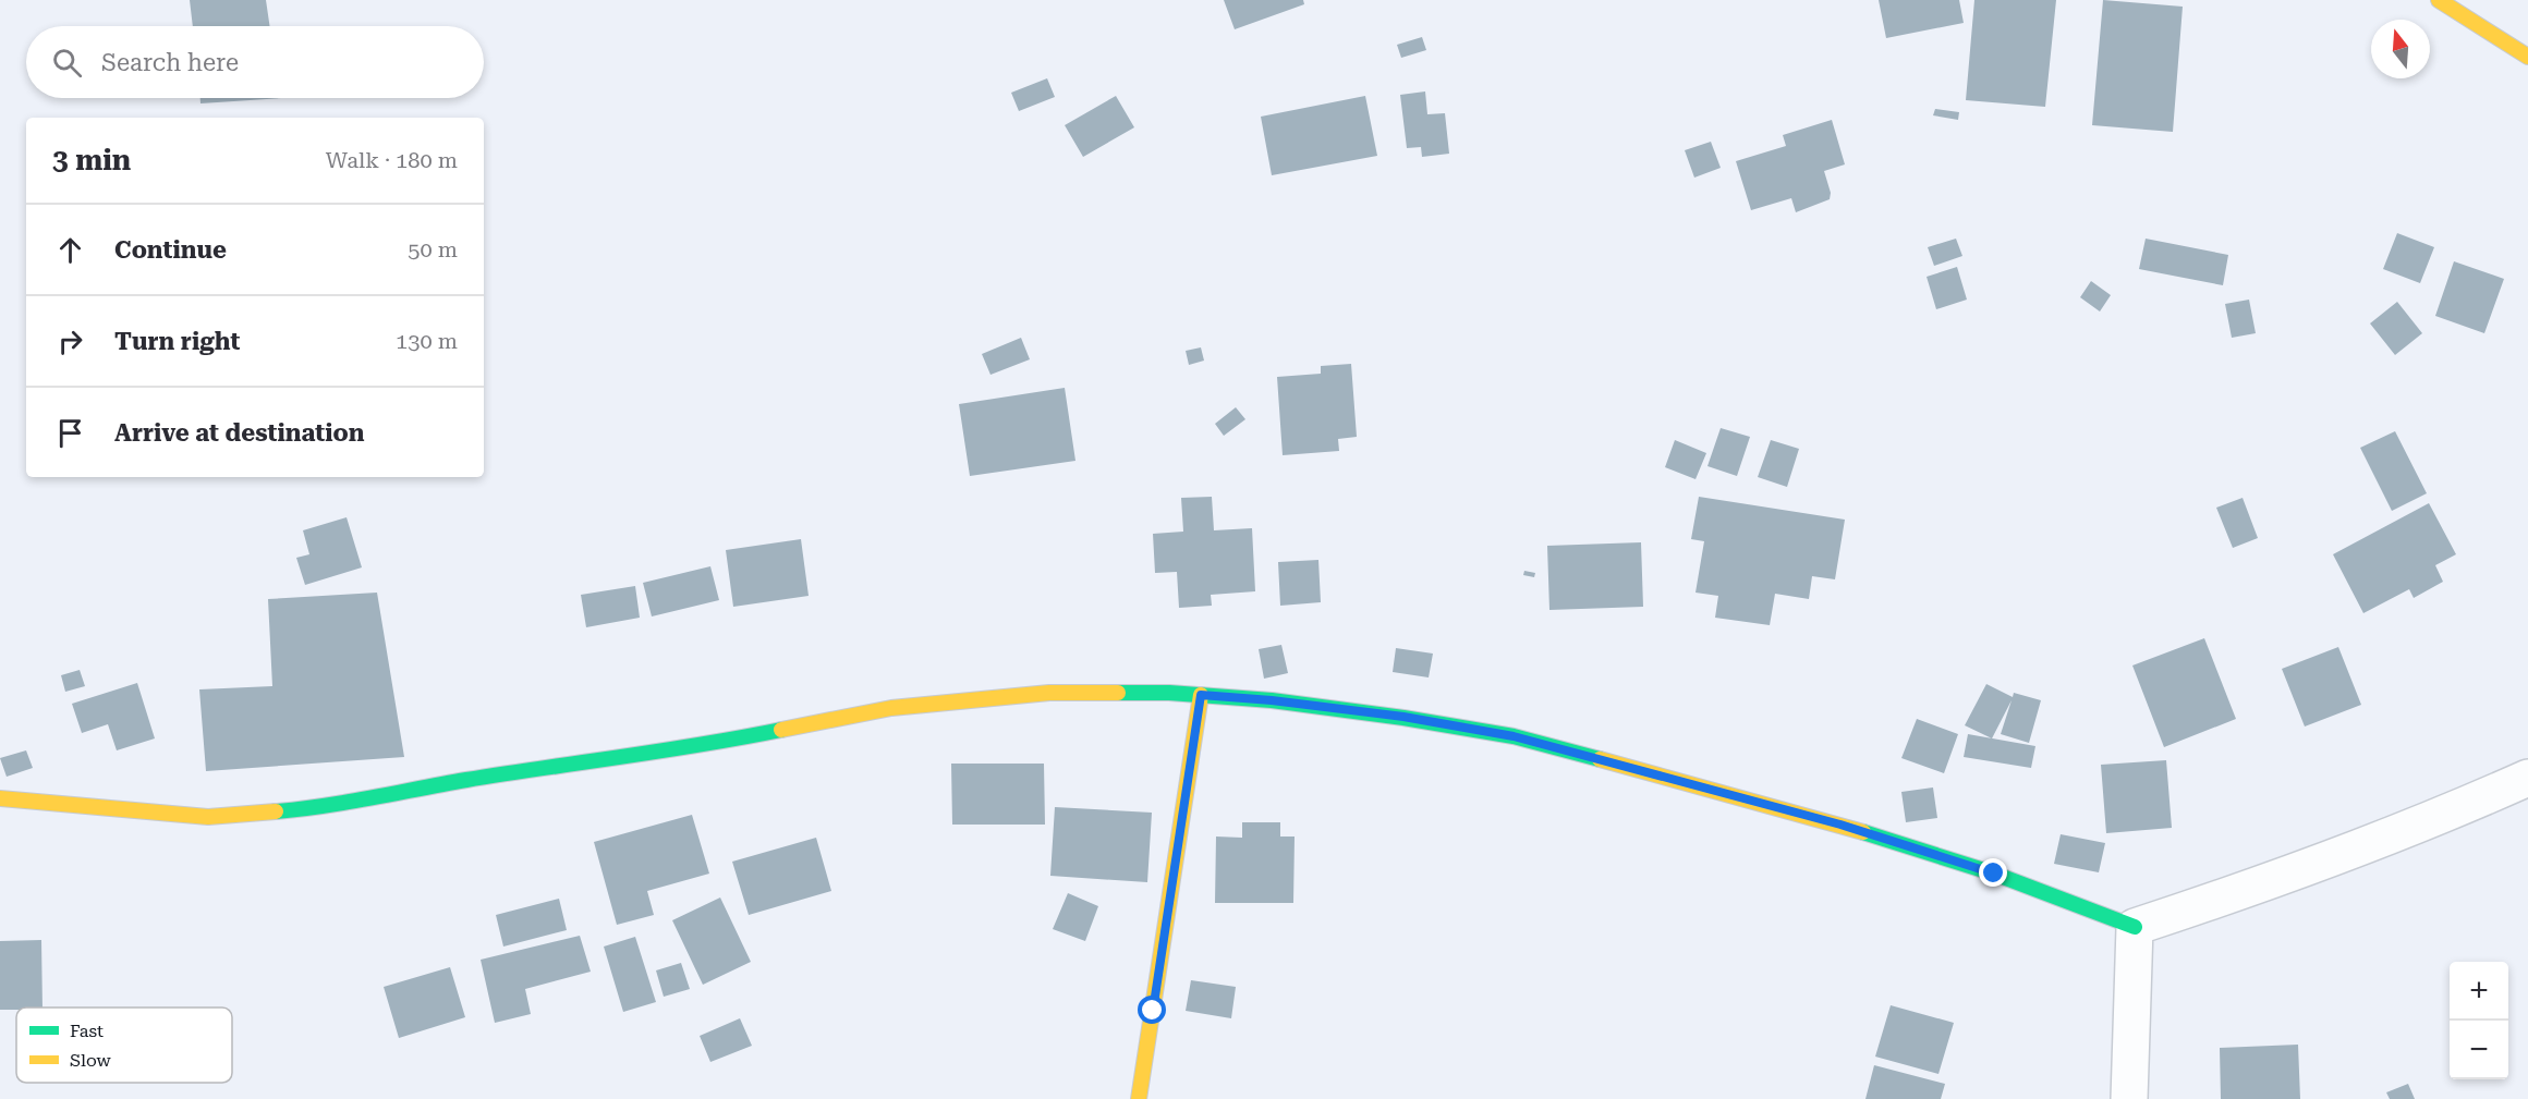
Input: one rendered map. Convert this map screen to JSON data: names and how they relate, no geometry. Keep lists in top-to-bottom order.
{
  "legend": ["Fast", "Slow"],
  "north": "top",
  "page": {
    "search": "Search here",
    "heading": ["3 min", "Walk · 180 m"],
    "list": [
      ["Continue", "50 m"],
      ["Turn right", "130 m"],
      "Arrive at destination"
    ],
    "map_buttons": ["+", "−"]
  }
}
